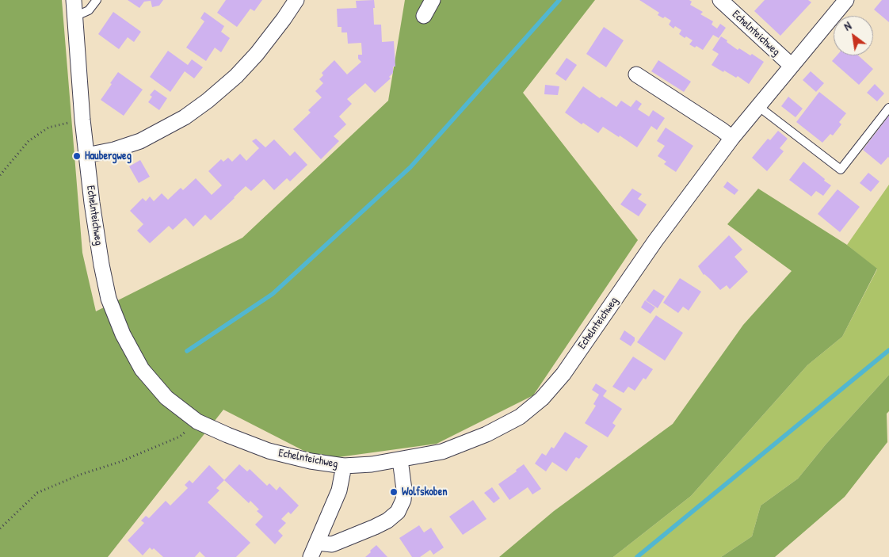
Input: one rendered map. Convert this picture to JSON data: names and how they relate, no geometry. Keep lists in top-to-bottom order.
{
  "streets": {
    "street": ["Echelnteichweg"]
  },
  "places": ["Haubergweg", "Wolfskoben"],
  "north": "top left"
}
